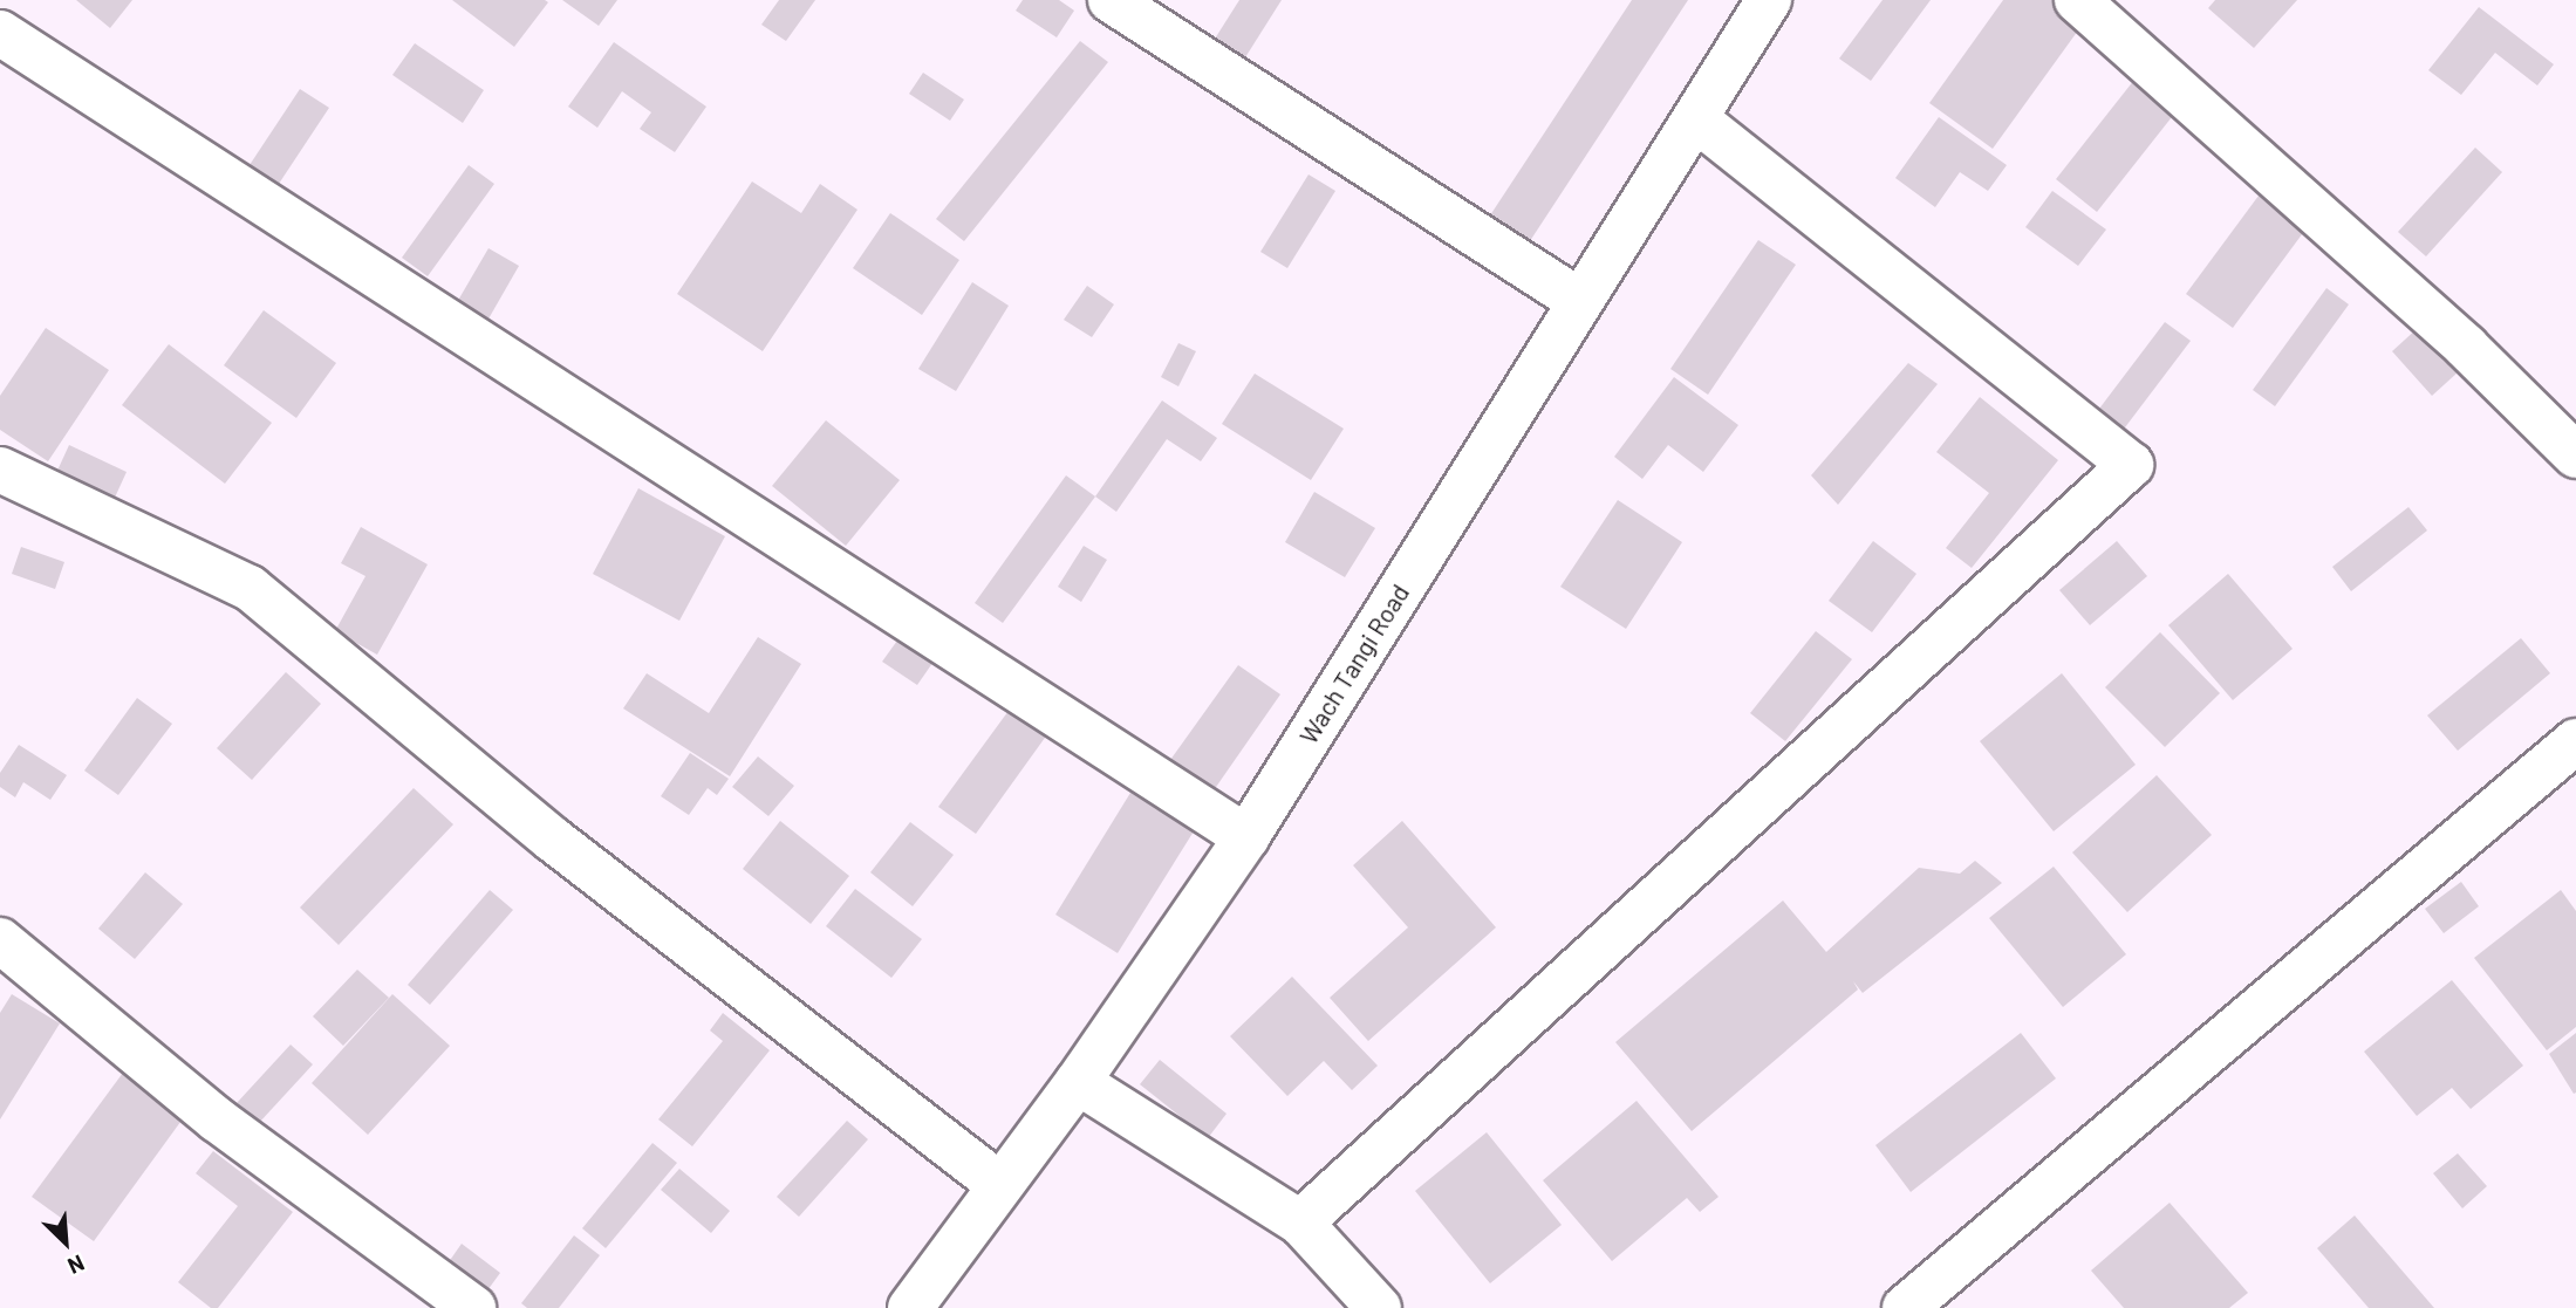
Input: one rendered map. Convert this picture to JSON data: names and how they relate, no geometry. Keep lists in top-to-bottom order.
{
  "streets": {
    "street": ["Wach Tangi Road"]
  },
  "north": "bottom right"
}
